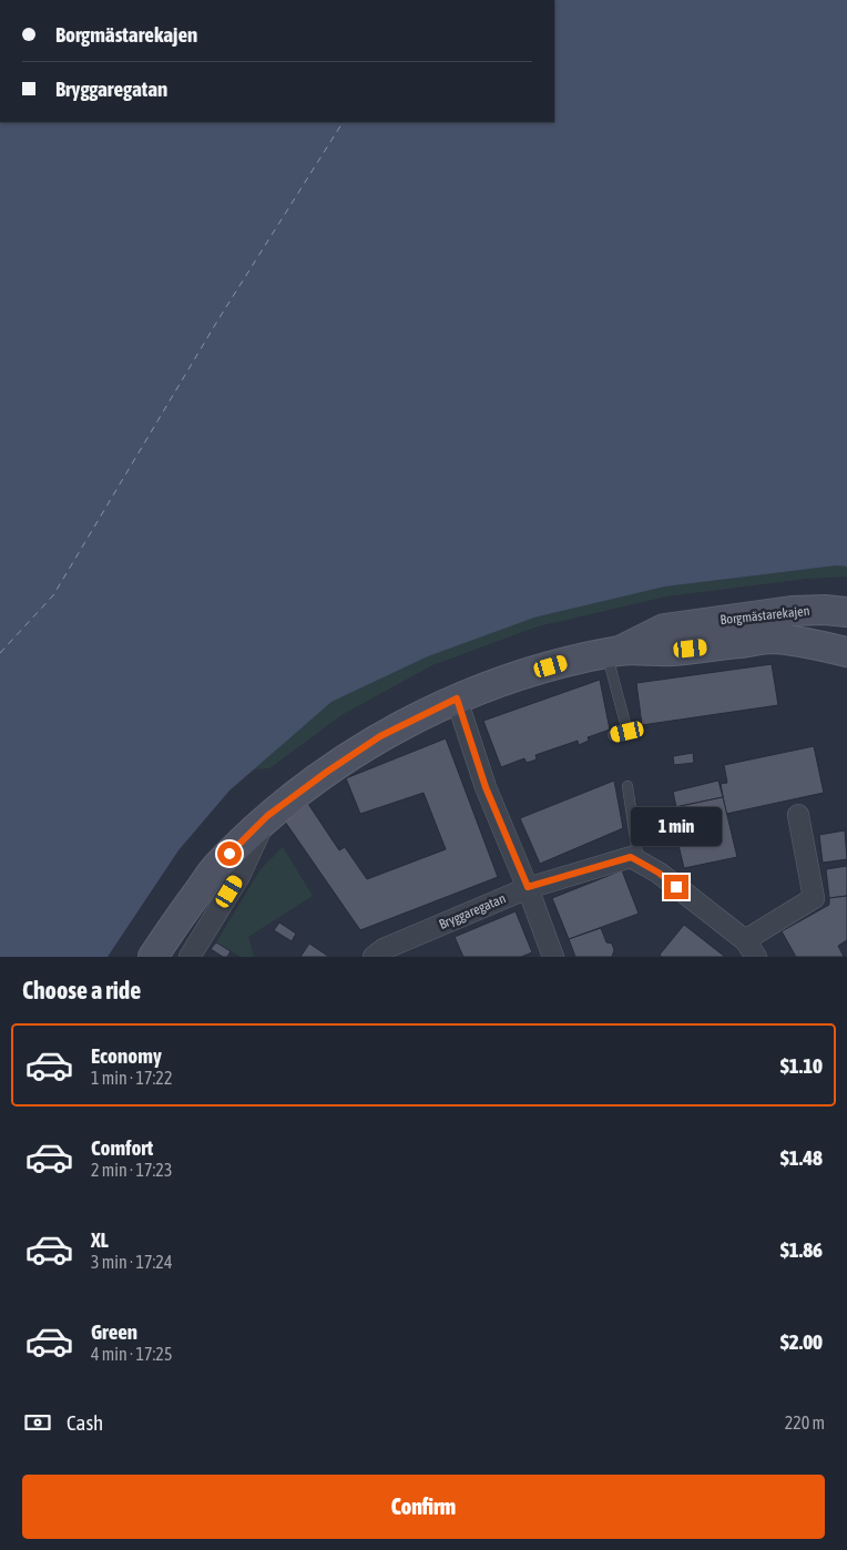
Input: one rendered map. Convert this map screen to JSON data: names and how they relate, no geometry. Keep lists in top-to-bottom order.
{
  "streets": {
    "main road": ["Borgmästarekajen"],
    "street": ["Bryggaregatan"]
  },
  "page": {
    "banner": ["Borgmästarekajen", "Bryggaregatan"],
    "bubble": "1 min",
    "heading": "Choose a ride",
    "list": [
      {
        "name": "Economy",
        "note": "1 min · 17:22",
        "value": "$1.10"
      },
      {
        "name": "Comfort",
        "note": "2 min · 17:23",
        "value": "$1.48"
      },
      {
        "name": "XL",
        "note": "3 min · 17:24",
        "value": "$1.86"
      },
      {
        "name": "Green",
        "note": "4 min · 17:25",
        "value": "$2.00"
      }
    ],
    "pay": ["Cash", "220 m"],
    "buttons": "Confirm"
  }
}
